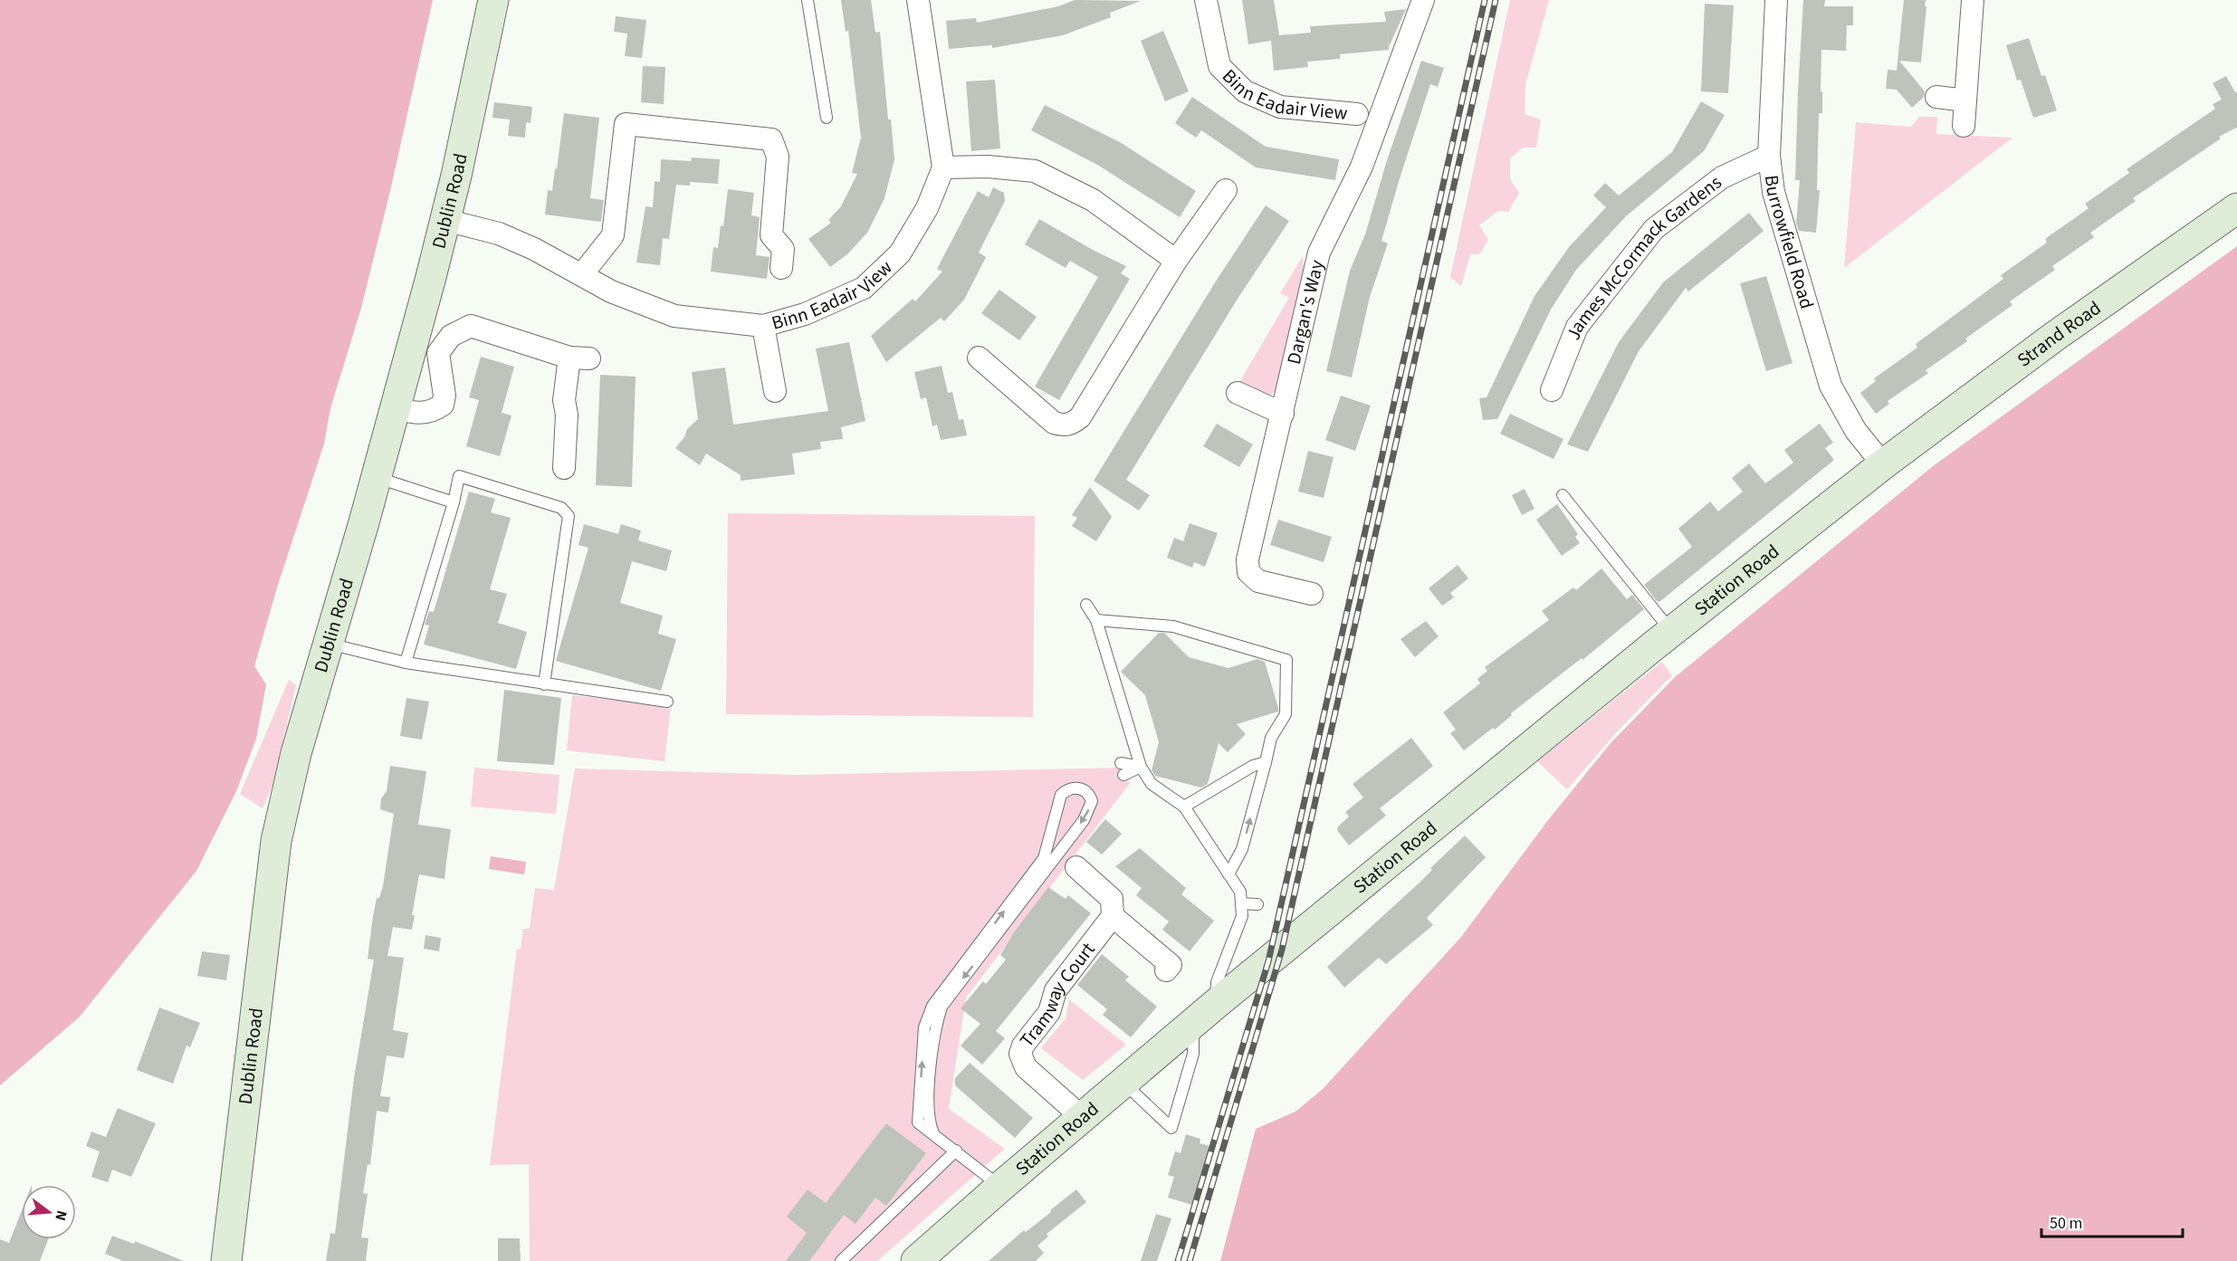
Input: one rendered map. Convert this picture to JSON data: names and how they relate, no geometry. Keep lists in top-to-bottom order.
{
  "streets": {
    "main road": ["Dublin Road", "Strand Road", "Station Road"],
    "street": [
      "Binn Eadair View",
      "Burrowfield Road",
      "James McCormack Gardens",
      "Dargan's Way",
      "Tramway Court"
    ]
  },
  "crossings": [
    ["Binn Eadair View", "Dublin Road"],
    ["Burrowfield Road", "James McCormack Gardens"],
    ["Burrowfield Road", "Strand Road"],
    ["Burrowfield Road", "Station Road"],
    ["Strand Road", "Station Road"],
    ["Station Road", "Tramway Court"]
  ],
  "scale_bar": "50 m",
  "north": "right"
}
